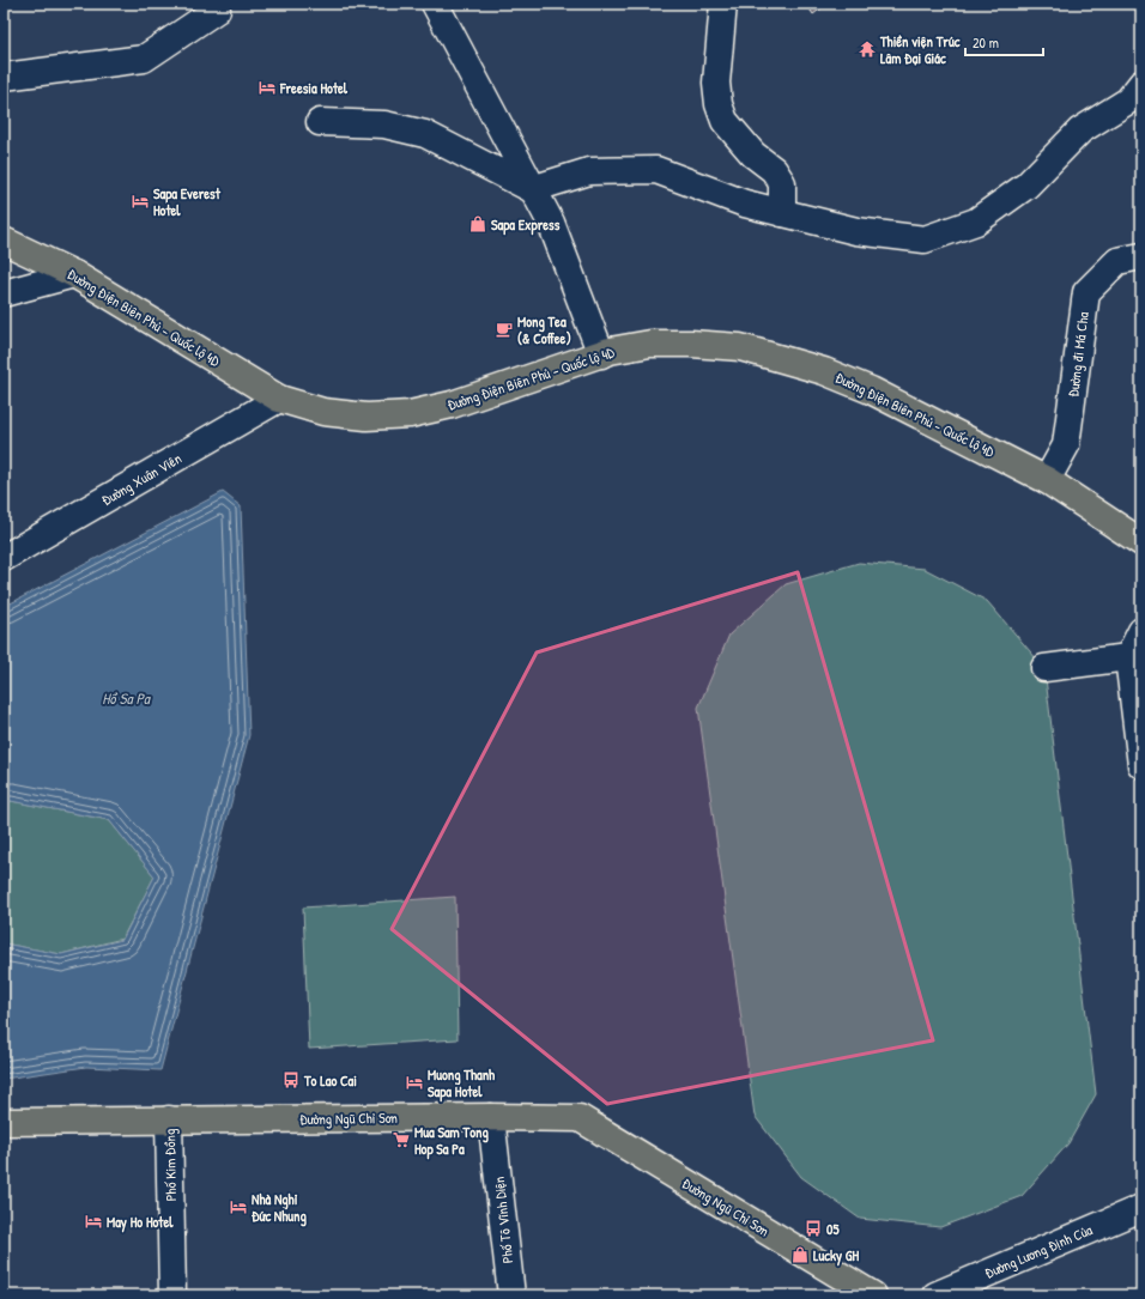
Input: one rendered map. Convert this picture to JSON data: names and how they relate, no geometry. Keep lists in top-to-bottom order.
{
  "streets": {
    "main road": ["Đường Điện Biên Phủ - Quốc lộ 4D", "Đường Ngũ Chỉ Sơn"],
    "street": [
      "Đường đi Má Cha",
      "Đường Xuân Viên",
      "Phố Kim Đồng",
      "Phố Tô Vĩnh Diện",
      "Đường Lương Định Của"
    ]
  },
  "crossings": [
    ["Đường Điện Biên Phủ - Quốc lộ 4D", "Đường đi Má Cha"],
    ["Đường Điện Biên Phủ - Quốc lộ 4D", "Đường Xuân Viên"],
    ["Đường Ngũ Chỉ Sơn", "Phố Kim Đồng"],
    ["Đường Ngũ Chỉ Sơn", "Phố Tô Vĩnh Diện"]
  ],
  "water": ["Hồ Sa Pa"],
  "places": {
    "temple": ["Thiền viện Trúc Lâm Đại Giác"],
    "hotel": [
      "Freesia Hotel",
      "Sapa Everest Hotel",
      "Muong Thanh Sapa Hotel",
      "Nhà Nghỉ Đức Nhung",
      "May Ho Hotel"
    ],
    "shop": ["Sapa Express", "Lucky GH"],
    "cafe": ["Mong Tea (& Coffee)"],
    "bus stop": ["To Lao Cai", "05"],
    "supermarket": ["Mua Sam Tong Hop Sa Pa"]
  },
  "scale_bar": "20 m"
}
